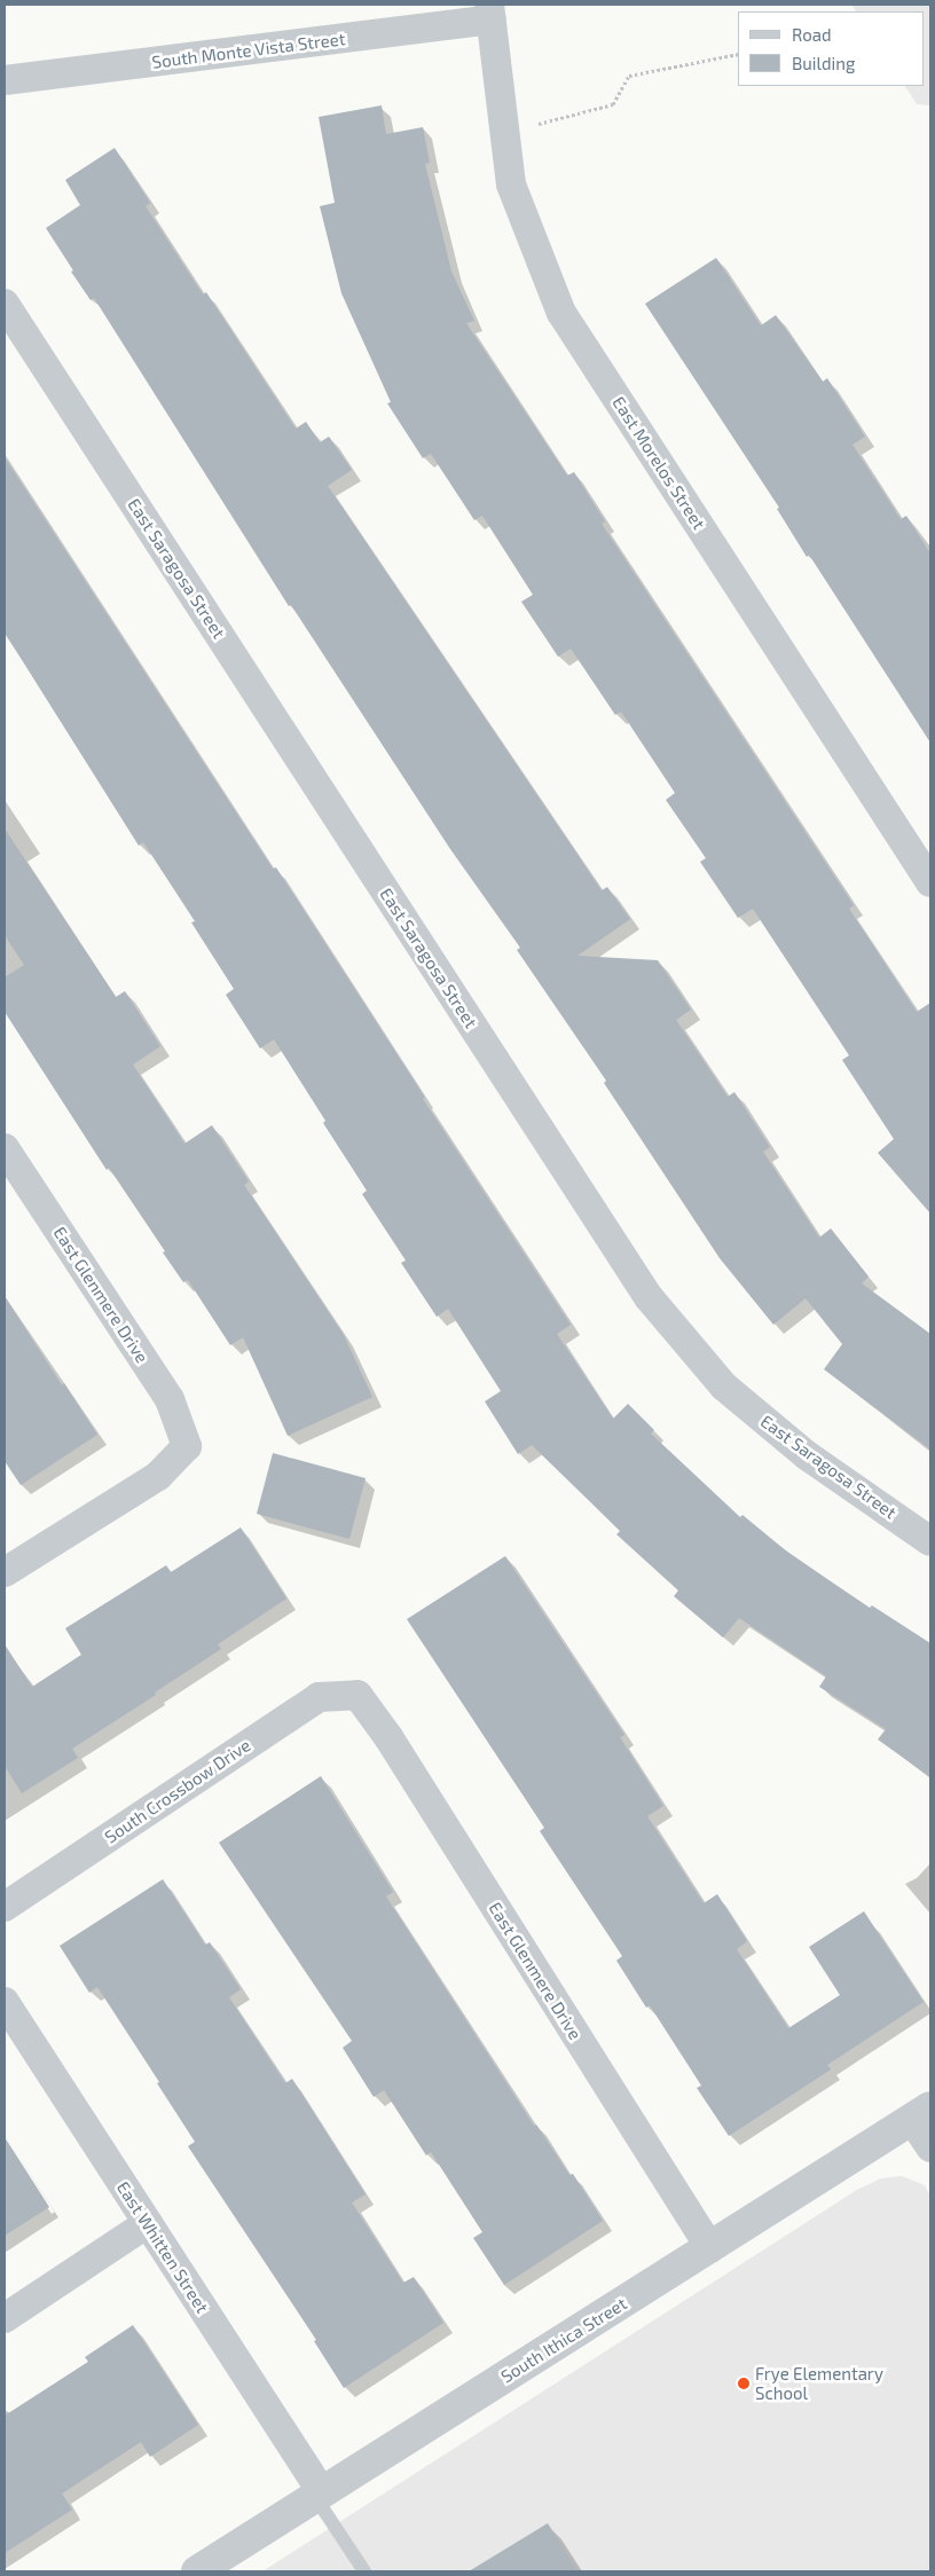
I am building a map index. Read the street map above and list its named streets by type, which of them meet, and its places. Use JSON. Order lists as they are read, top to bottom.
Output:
{
  "streets": {
    "street": [
      "South Monte Vista Street",
      "East Morelos Street",
      "East Saragosa Street",
      "East Glenmere Drive",
      "South Crossbow Drive",
      "East Whitten Street",
      "South Ithica Street"
    ]
  },
  "crossings": [
    ["South Monte Vista Street", "East Morelos Street"],
    ["East Glenmere Drive", "South Crossbow Drive"],
    ["East Glenmere Drive", "South Ithica Street"],
    ["East Whitten Street", "South Ithica Street"]
  ],
  "places": ["Frye Elementary School"],
  "legend": ["Road", "Building"]
}
